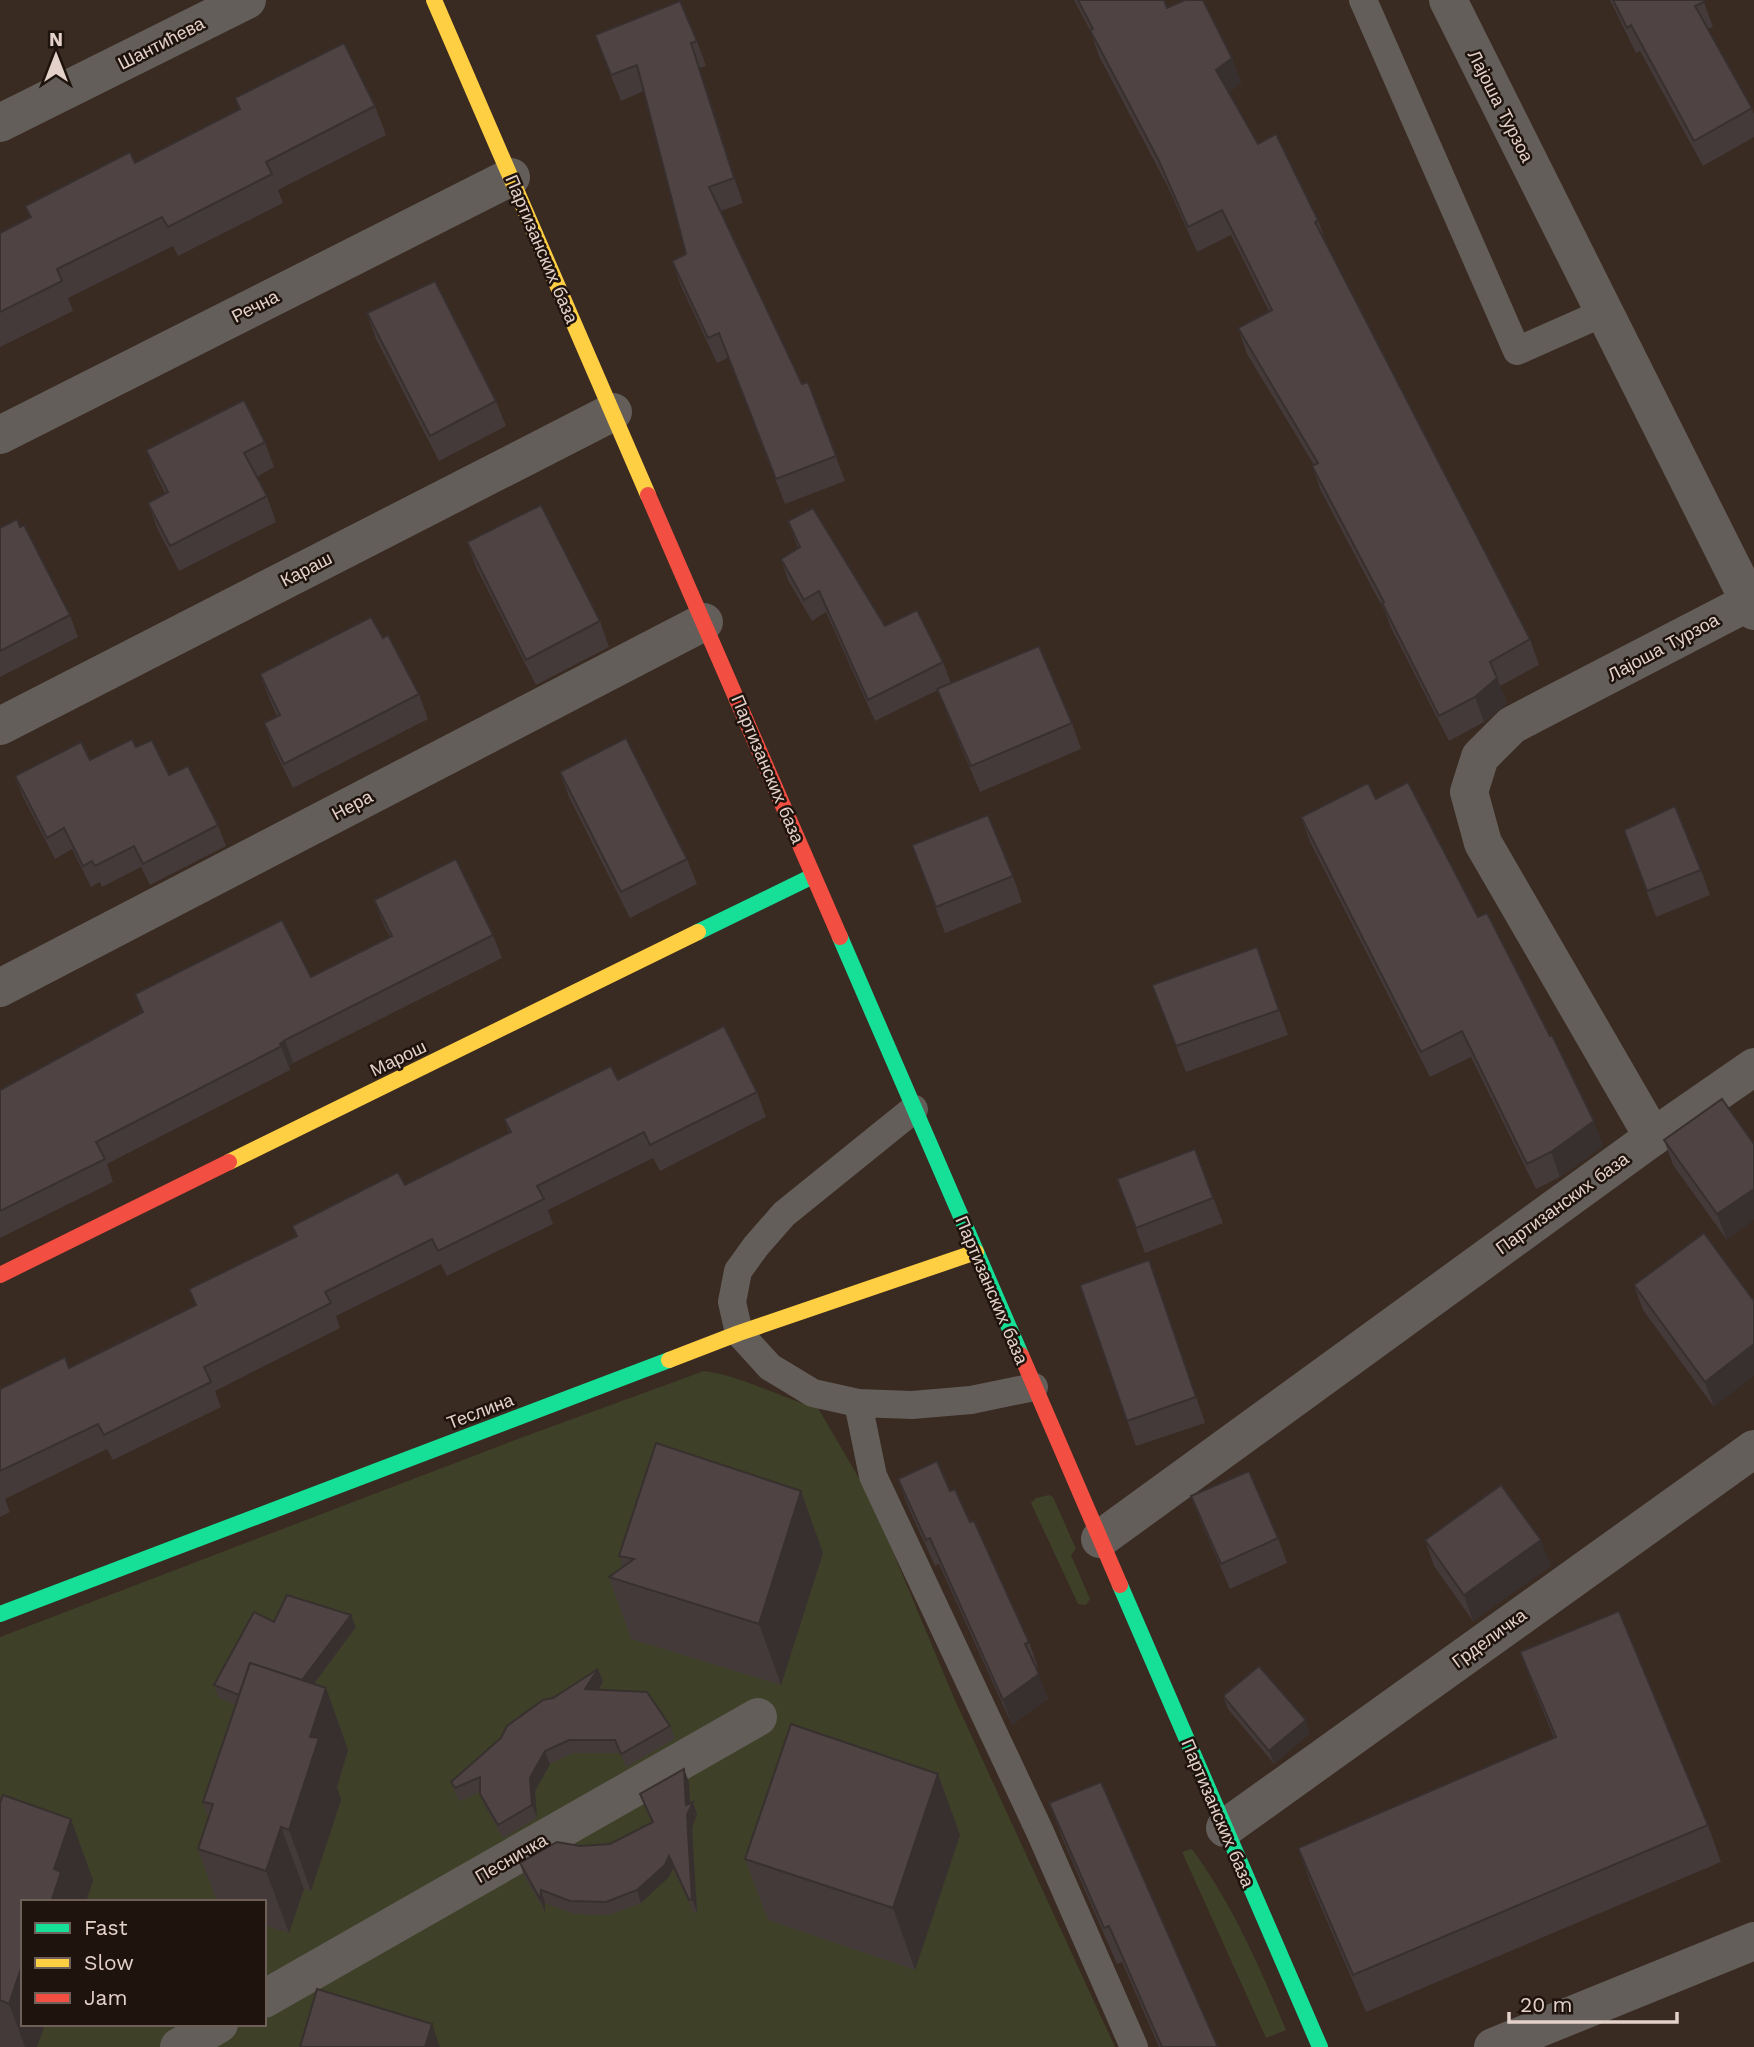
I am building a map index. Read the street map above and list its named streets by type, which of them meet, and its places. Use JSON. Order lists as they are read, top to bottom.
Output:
{
  "streets": {
    "street": [
      "Шантићева",
      "Лајоша Турзоа",
      "Партизанских база",
      "Речна",
      "Караш",
      "Нера",
      "Марош",
      "Теслина",
      "Грделичка",
      "Песничка"
    ]
  },
  "crossings": [
    ["Лајоша Турзоа", "Партизанских база"],
    ["Партизанских база", "Речна"],
    ["Партизанских база", "Караш"],
    ["Партизанских база", "Нера"],
    ["Партизанских база", "Марош"],
    ["Партизанских база", "Теслина"],
    ["Партизанских база", "Грделичка"]
  ],
  "legend": ["Fast", "Slow", "Jam"],
  "scale_bar": "20 m",
  "north": "top"
}
